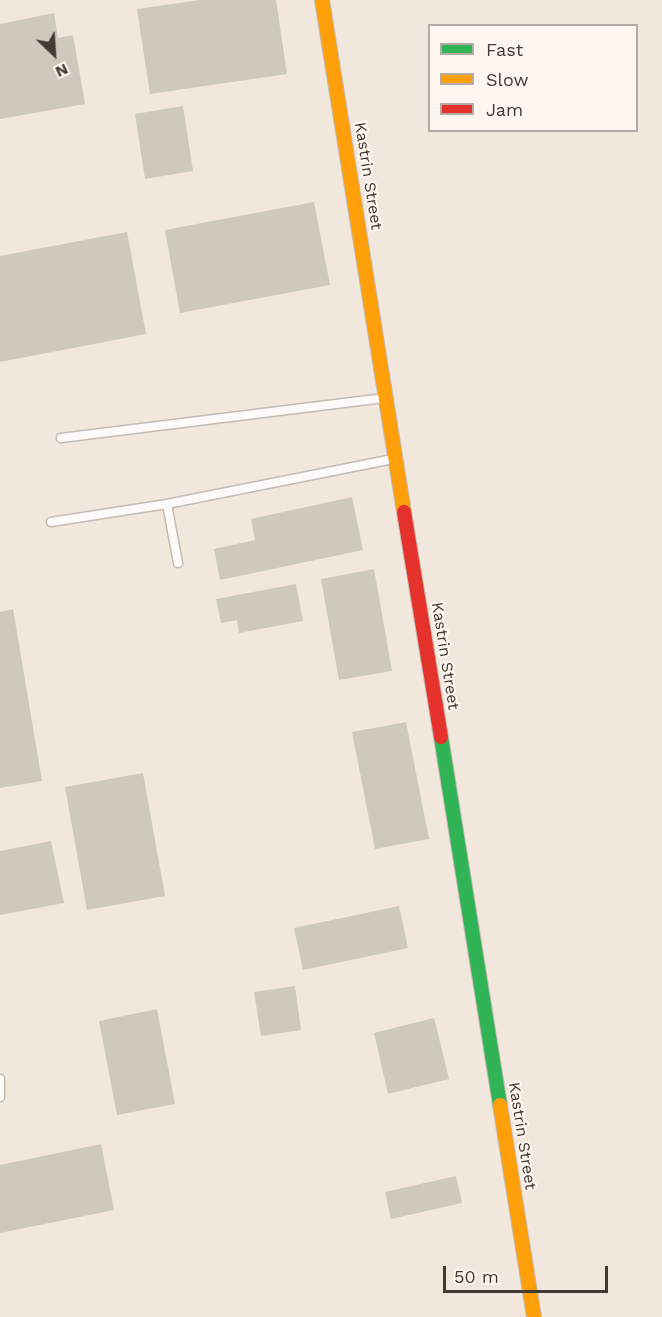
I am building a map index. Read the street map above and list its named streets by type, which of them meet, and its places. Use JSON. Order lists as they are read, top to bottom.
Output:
{
  "streets": {
    "street": ["Kastrin Street"]
  },
  "legend": ["Fast", "Slow", "Jam"],
  "scale_bar": "50 m",
  "north": "bottom right"
}
